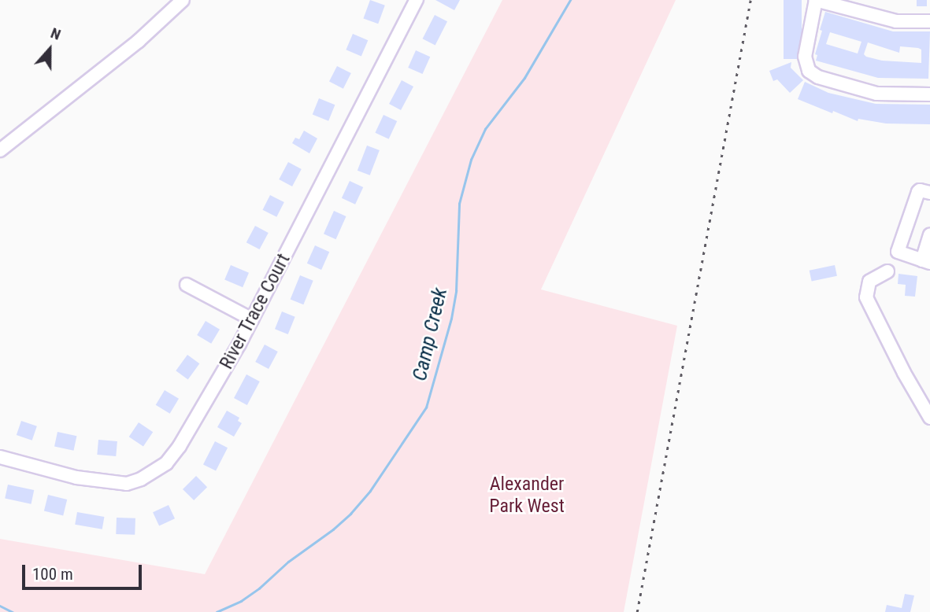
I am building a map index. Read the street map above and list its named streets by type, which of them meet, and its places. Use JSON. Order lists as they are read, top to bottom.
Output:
{
  "streets": {
    "street": ["River Trace Court"]
  },
  "water": ["Camp Creek"],
  "parks": ["Alexander Park West"],
  "scale_bar": "100 m",
  "north": "top"
}
